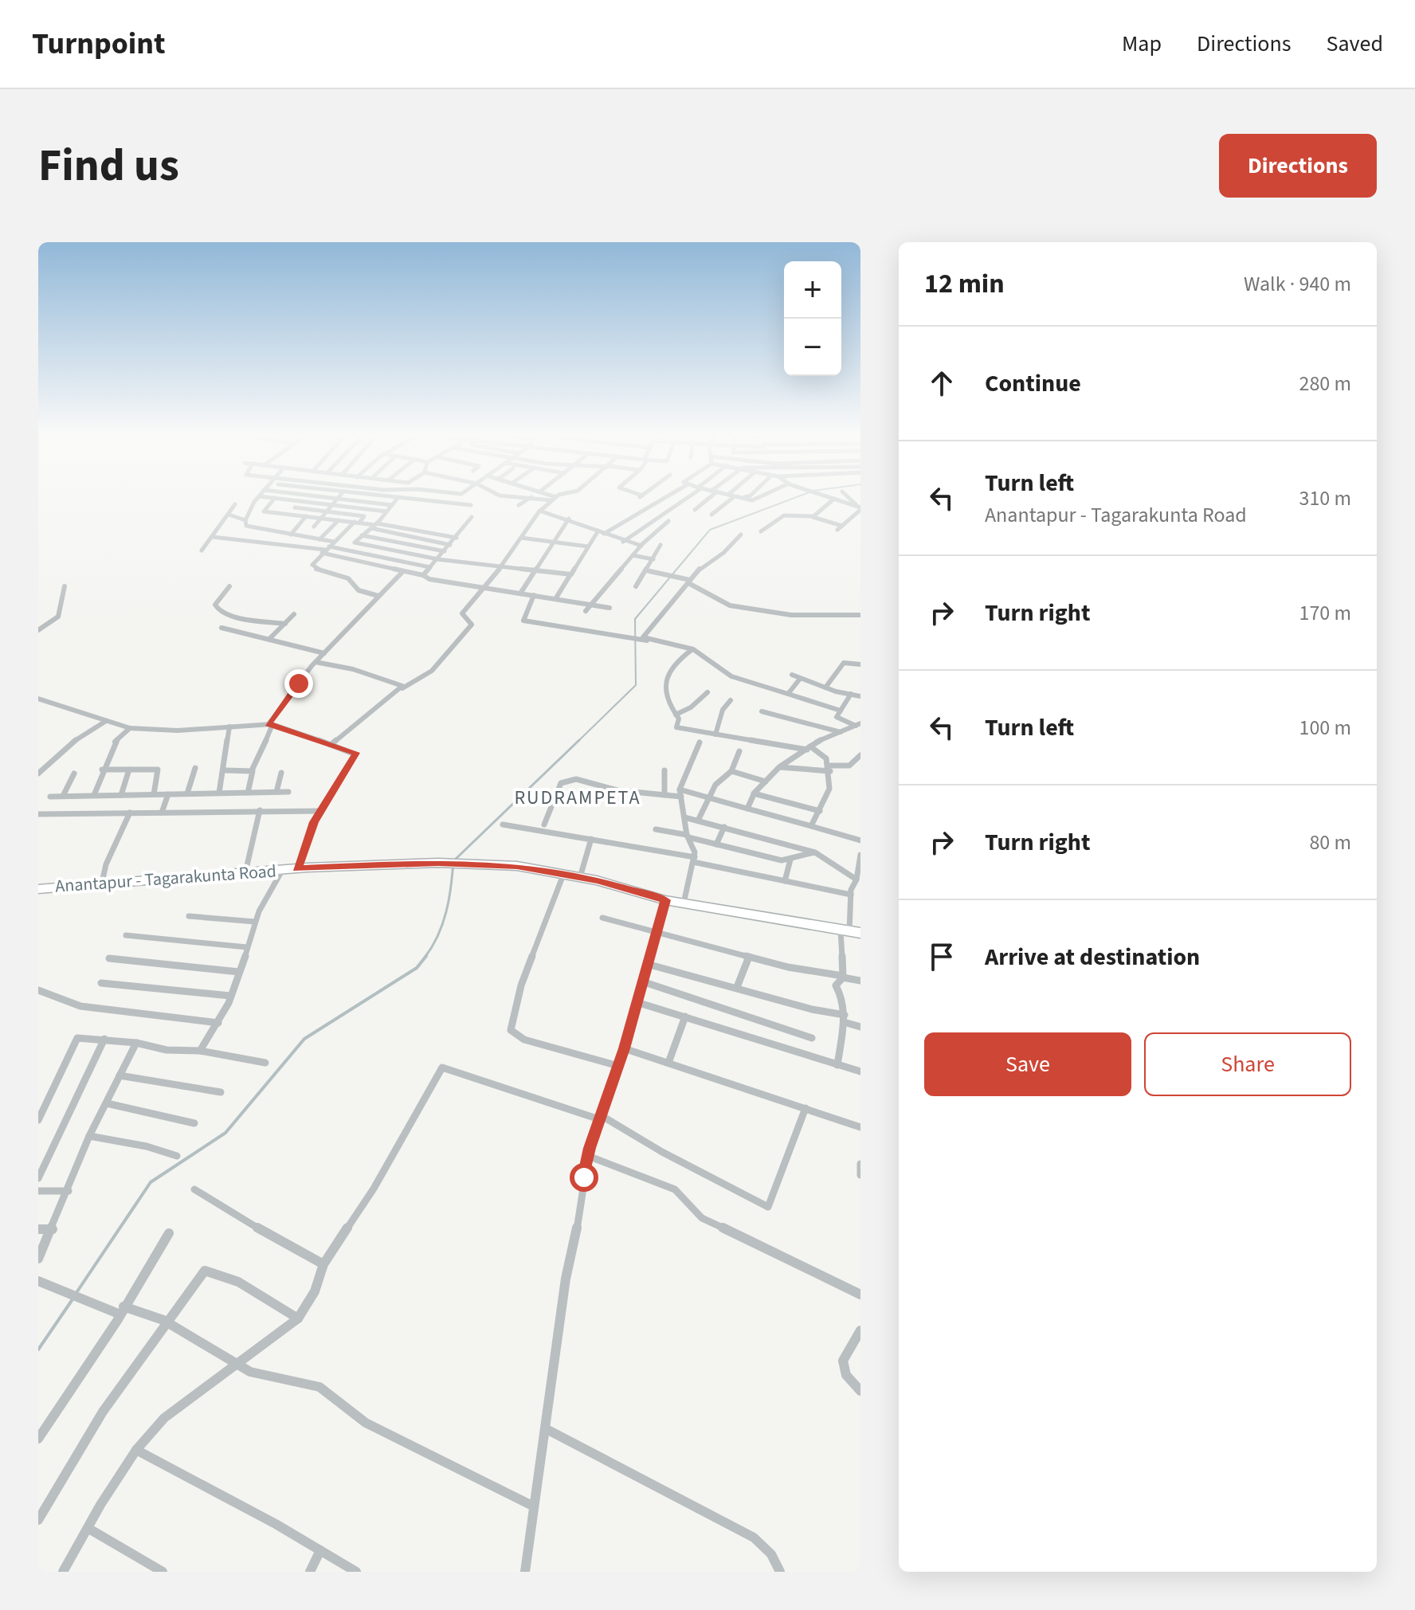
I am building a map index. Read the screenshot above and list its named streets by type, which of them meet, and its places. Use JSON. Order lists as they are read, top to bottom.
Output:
{
  "streets": {
    "main road": ["Anantapur - Tagarakunta Road"]
  },
  "districts": ["RUDRAMPETA"],
  "page": {
    "header": "Turnpoint",
    "nav": ["Map", "Directions", "Saved"],
    "buttons": [
      "Directions",
      ["Save", "Share"]
    ],
    "title": "Find us",
    "heading": ["12 min", "Walk · 940 m"],
    "map_buttons": ["+", "−"],
    "list": [
      ["Continue", "280 m"],
      ["Turn left", "Anantapur - Tagarakunta Road", "310 m"],
      ["Turn right", "170 m"],
      ["Turn left", "100 m"],
      ["Turn right", "80 m"],
      "Arrive at destination"
    ]
  }
}
